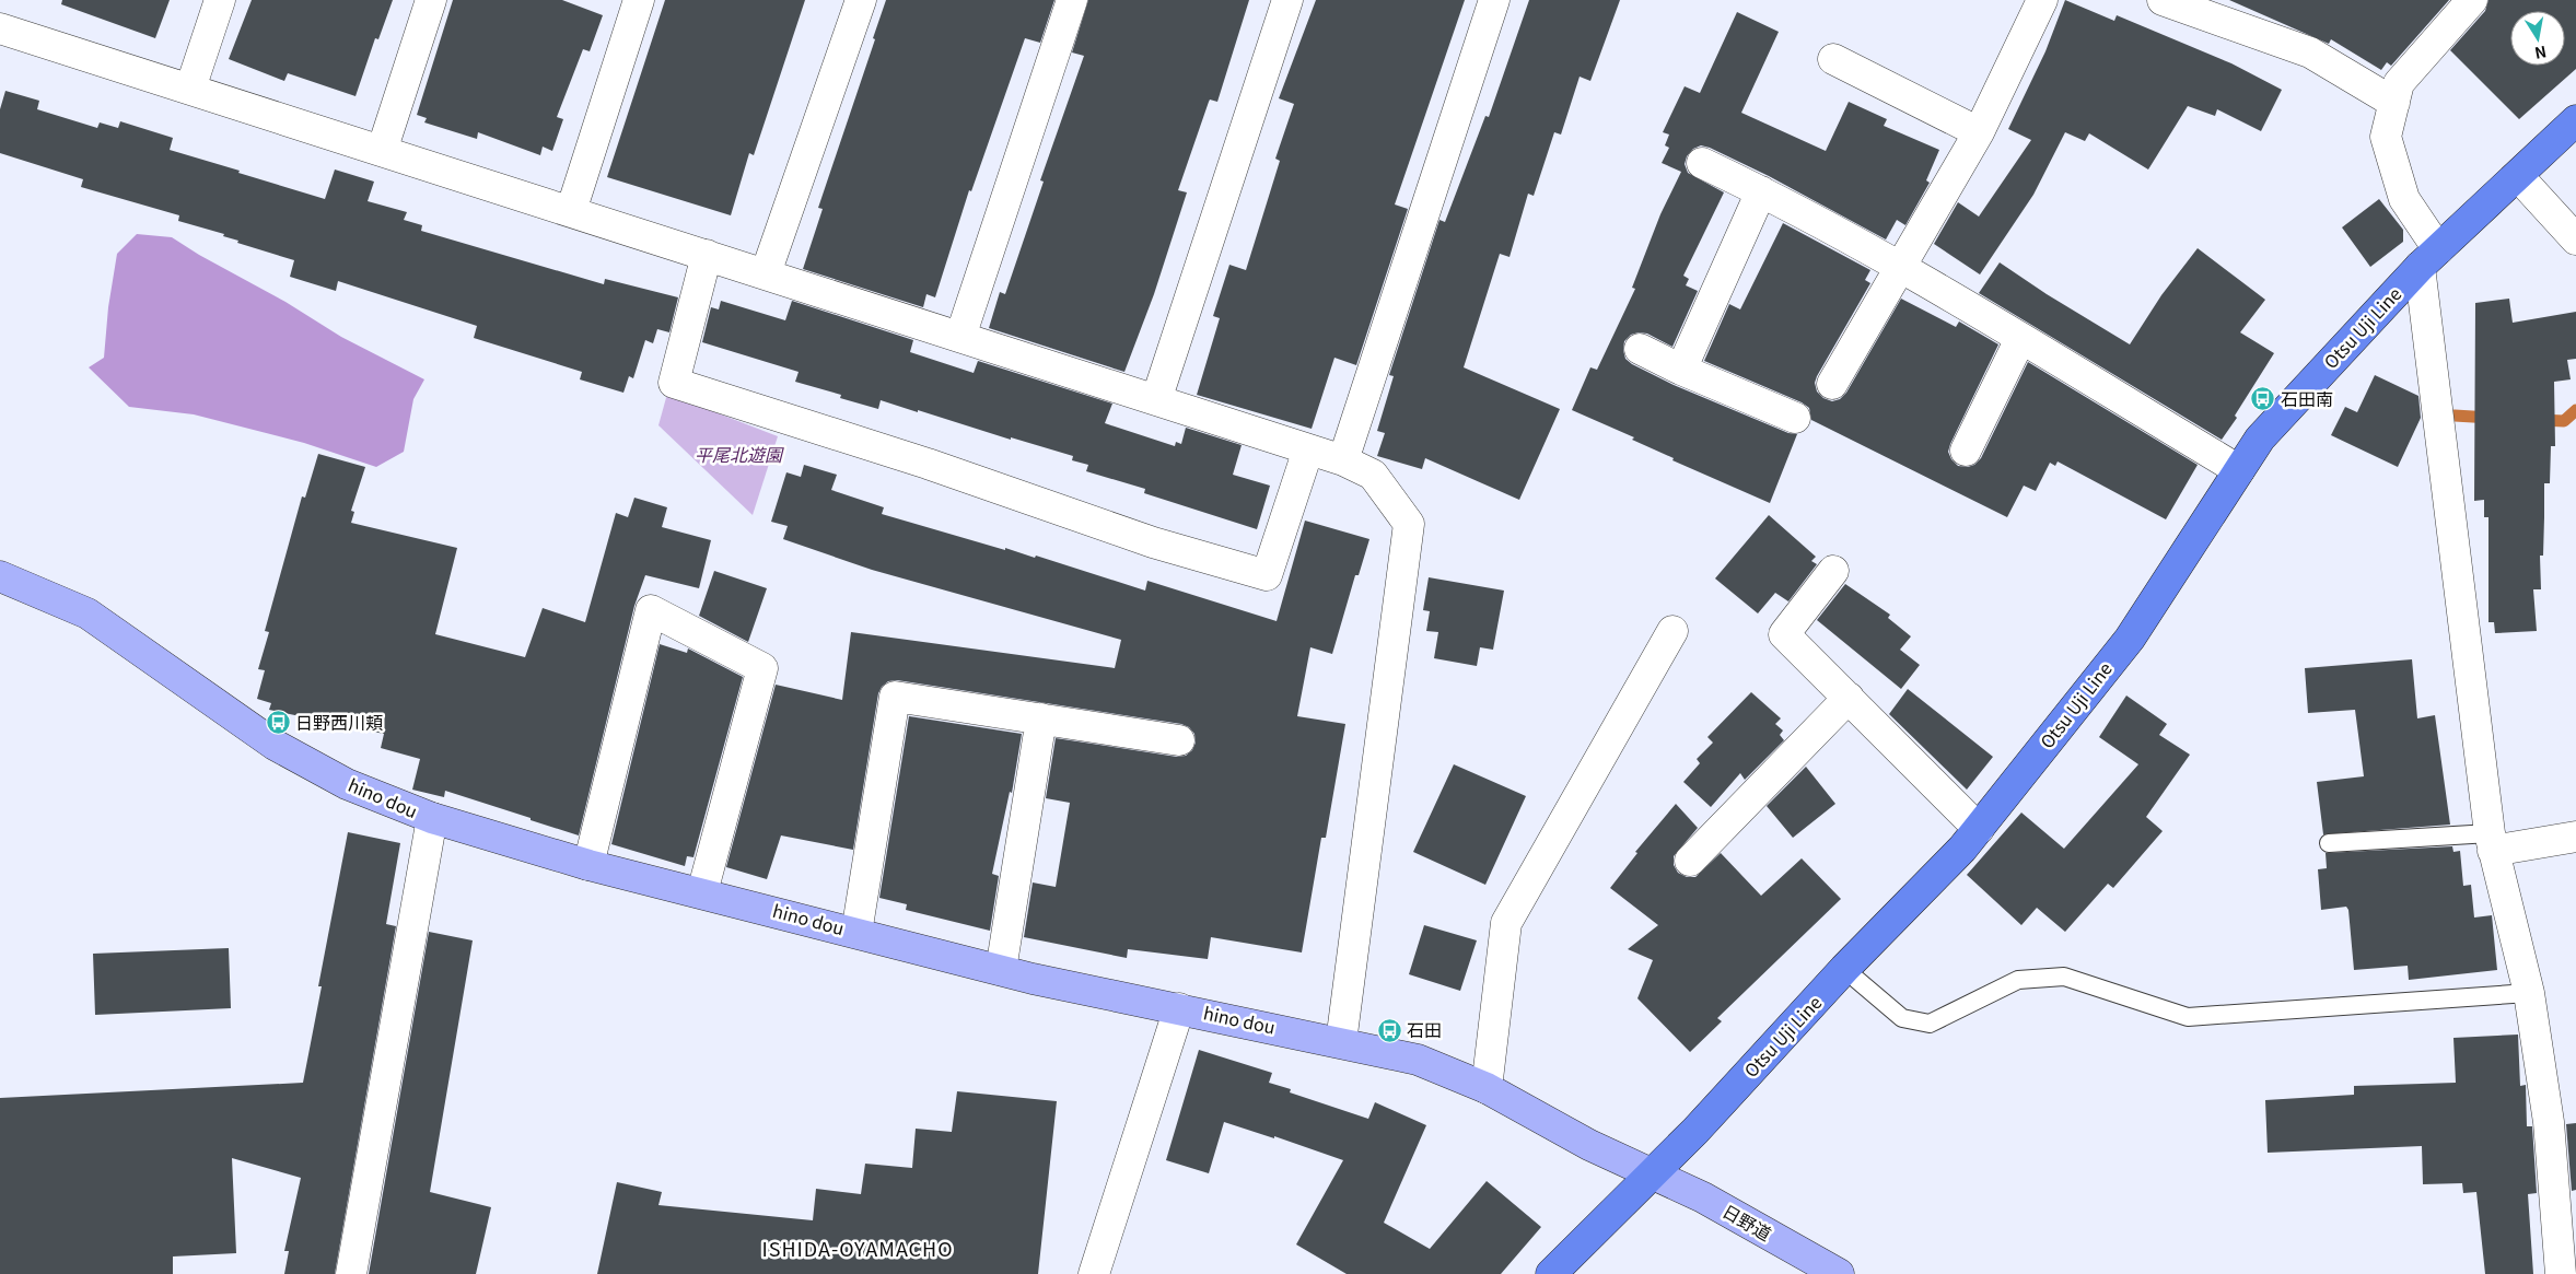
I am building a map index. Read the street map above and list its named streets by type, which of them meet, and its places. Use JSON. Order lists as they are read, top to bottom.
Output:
{
  "streets": {
    "main road": ["Otsu Uji Line", "hino dou", "日野道"]
  },
  "crossings": [
    ["Otsu Uji Line", "hino dou"],
    ["Otsu Uji Line", "日野道"],
    ["hino dou", "日野道"]
  ],
  "districts": ["ISHIDA-OYAMACHO"],
  "parks": ["平尾北遊園"],
  "places": {
    "bus stop": ["石田南", "日野西川頬", "石田"]
  },
  "north": "bottom"
}
